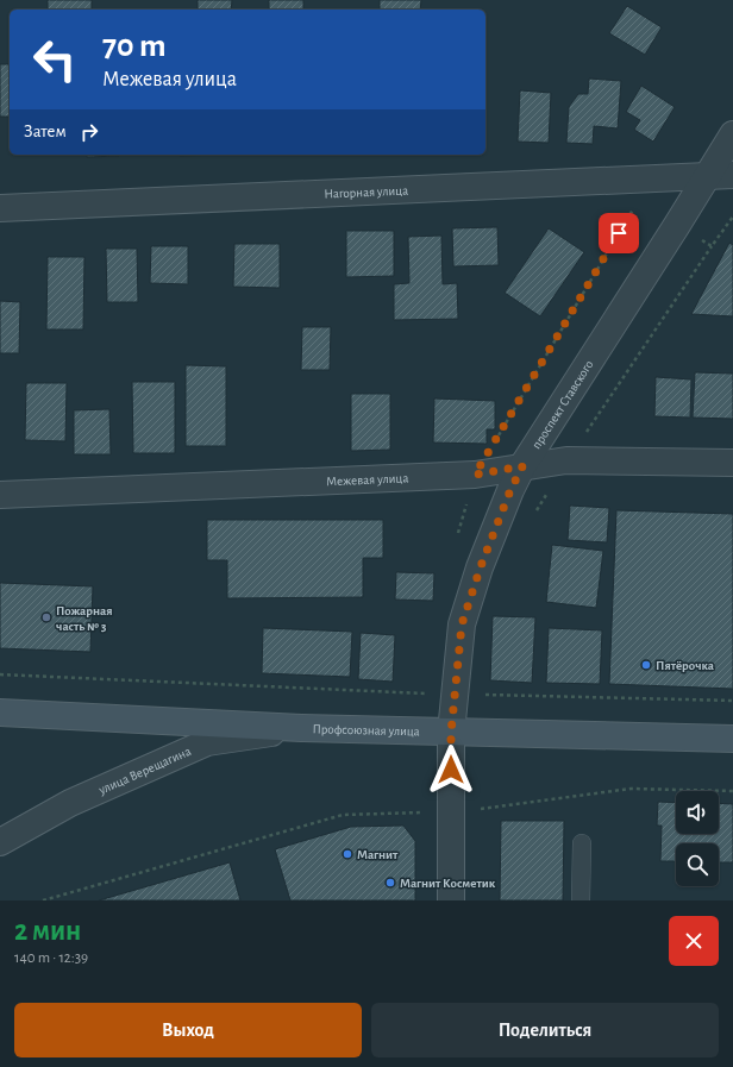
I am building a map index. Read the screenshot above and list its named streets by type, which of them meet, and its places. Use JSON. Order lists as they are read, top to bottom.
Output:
{
  "streets": {
    "main road": ["Профсоюзная улица"],
    "street": [
      "Нагорная улица",
      "проспект Ставского",
      "Межевая улица",
      "улица Верещагина"
    ]
  },
  "crossings": [
    ["Нагорная улица", "проспект Ставского"],
    ["проспект Ставского", "Межевая улица"],
    ["проспект Ставского", "Профсоюзная улица"],
    ["Профсоюзная улица", "улица Верещагина"]
  ],
  "places": [
    "Пожарная часть № 3",
    "Пятёрочка",
    "Магнит",
    "Магнит Косметик"
  ],
  "page": {
    "turn": ["70 m", "Межевая улица"],
    "then": "Затем",
    "heading": ["2 мин", "140 m · 12:39"],
    "buttons": ["Выход", "Поделиться"]
  }
}
